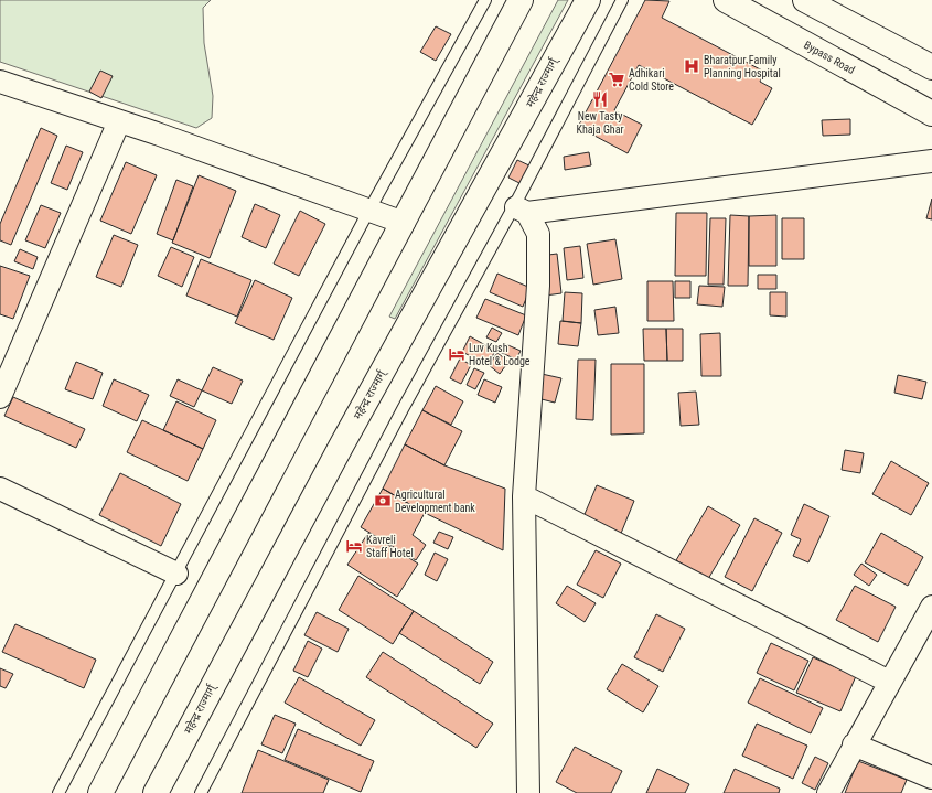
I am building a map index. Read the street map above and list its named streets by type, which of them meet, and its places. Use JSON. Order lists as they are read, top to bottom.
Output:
{
  "streets": {
    "highway": ["Bypass Road", "महेन्द्र राज्मार्ग्"]
  },
  "places": {
    "hospital": ["Bharatpur Family Planning Hospital"],
    "supermarket": ["Adhikari Cold Store"],
    "restaurant": ["New Tasty Khaja Ghar"],
    "hotel": ["Luv Kush Hotel & Lodge", "Kavreli Staff Hotel"],
    "bank": ["Agricultural Development bank"]
  }
}
